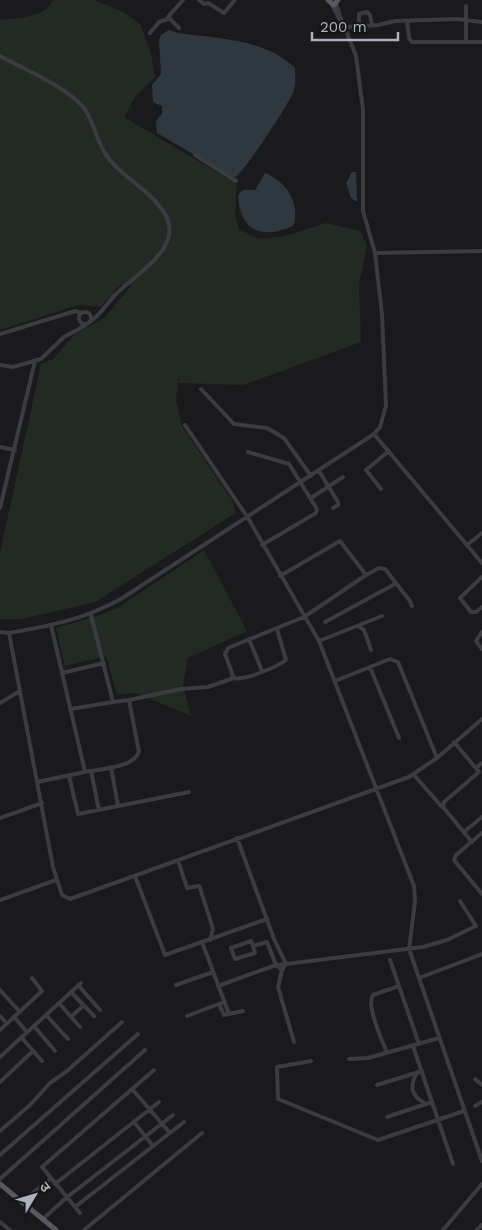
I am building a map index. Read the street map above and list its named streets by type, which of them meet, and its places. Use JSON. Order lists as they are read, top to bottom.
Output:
{
  "scale_bar": "200 m",
  "north": "top right"
}
